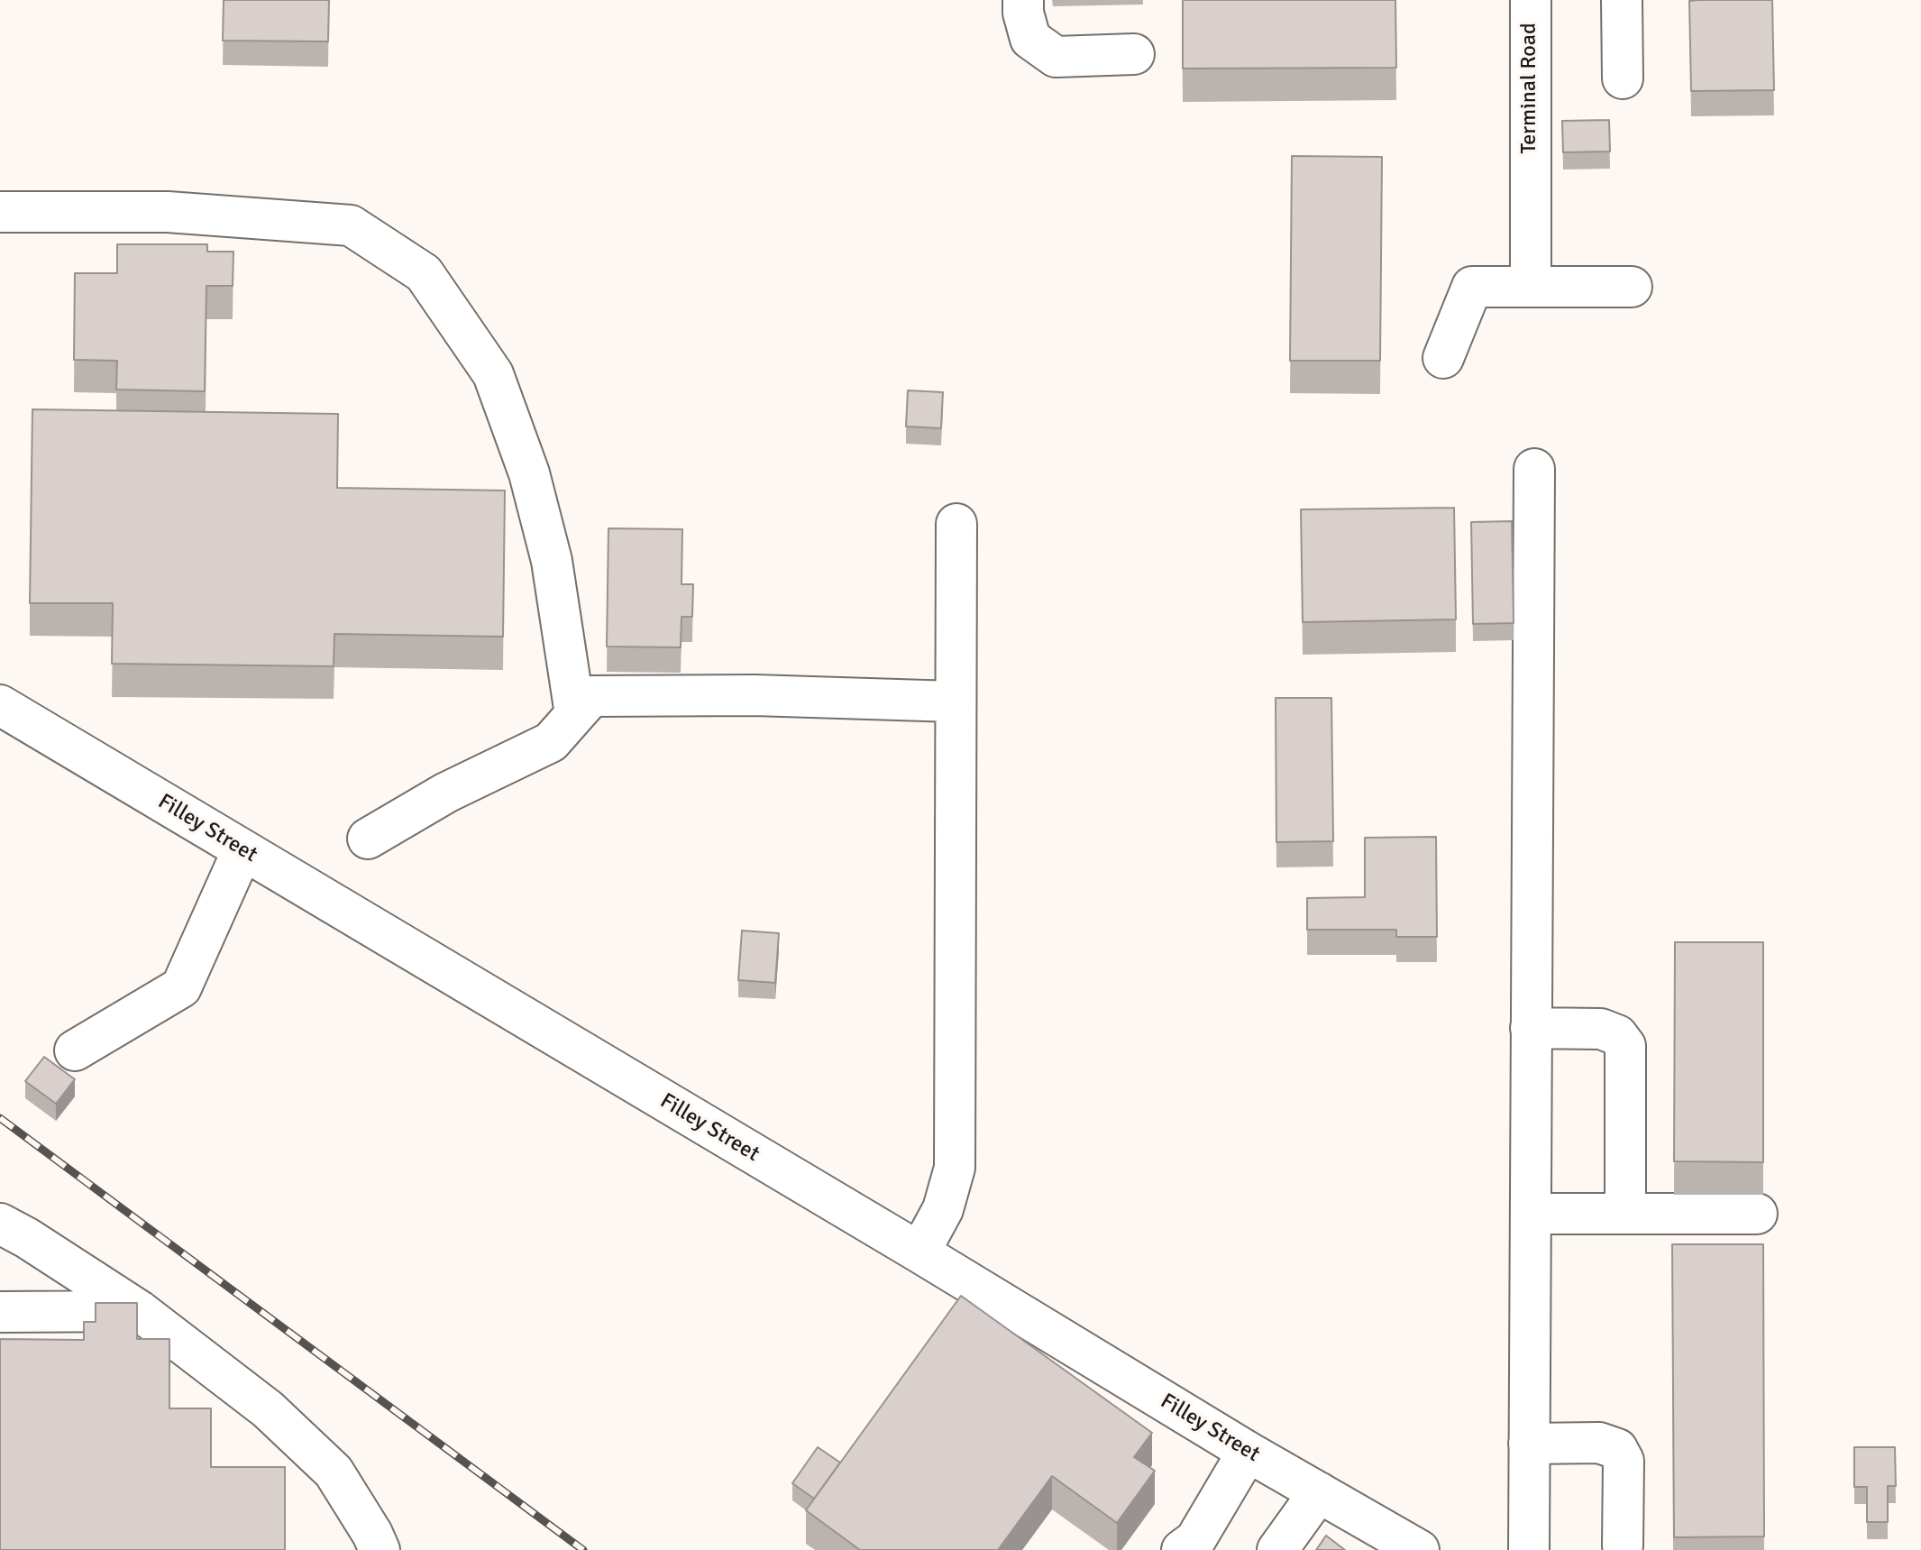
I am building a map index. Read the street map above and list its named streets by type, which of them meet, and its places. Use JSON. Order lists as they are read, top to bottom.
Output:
{
  "streets": {
    "street": ["Terminal Road", "Filley Street"]
  }
}
